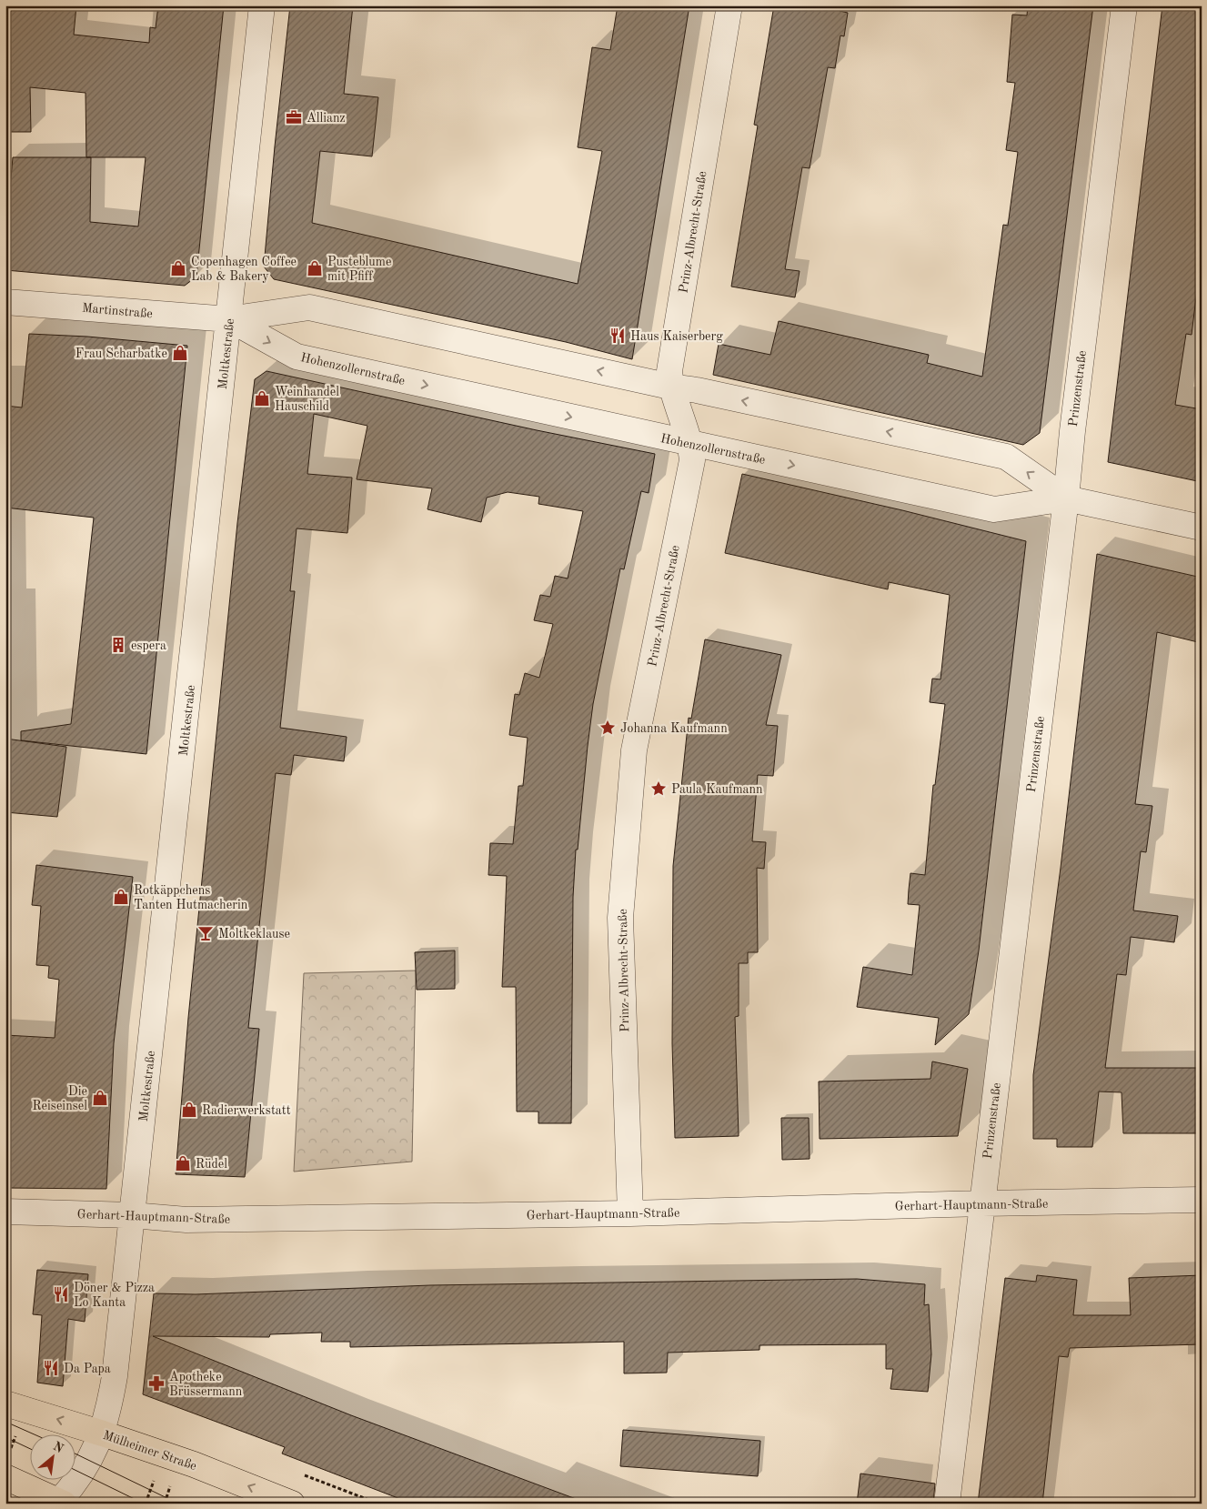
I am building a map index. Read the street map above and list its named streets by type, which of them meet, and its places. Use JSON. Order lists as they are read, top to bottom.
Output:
{
  "streets": {
    "main road": ["Mülheimer Straße"],
    "street": [
      "Prinz-Albrecht-Straße",
      "Martinstraße",
      "Moltkestraße",
      "Hohenzollernstraße",
      "Prinzenstraße",
      "Gerhart-Hauptmann-Straße"
    ]
  },
  "crossings": [
    ["Prinz-Albrecht-Straße", "Hohenzollernstraße"],
    ["Prinz-Albrecht-Straße", "Gerhart-Hauptmann-Straße"],
    ["Martinstraße", "Moltkestraße"],
    ["Martinstraße", "Hohenzollernstraße"],
    ["Moltkestraße", "Hohenzollernstraße"],
    ["Moltkestraße", "Gerhart-Hauptmann-Straße"],
    ["Moltkestraße", "Mülheimer Straße"],
    ["Hohenzollernstraße", "Prinzenstraße"],
    ["Prinzenstraße", "Gerhart-Hauptmann-Straße"]
  ],
  "one_way": ["Mülheimer Straße"],
  "places": {
    "office": ["Allianz"],
    "shop": [
      "Copenhagen Coffee Lab & Bakery",
      "Pusteblume mit Pfiff",
      "Frau Scharbatke",
      "Weinhandel Hauschild",
      "Rotkäppchens Tanten Hutmacherin",
      "Die Reiseinsel",
      "Radierwerkstatt",
      "Rüdel"
    ],
    "restaurant": ["Haus Kaiserberg", "Döner & Pizza Lo Kanta", "Da Papa"],
    "building": ["espera"],
    "place": ["Johanna Kaufmann", "Paula Kaufmann"],
    "bar": ["Moltkeklause"],
    "pharmacy": ["Apotheke Brüssermann"]
  },
  "north": "top right"
}
